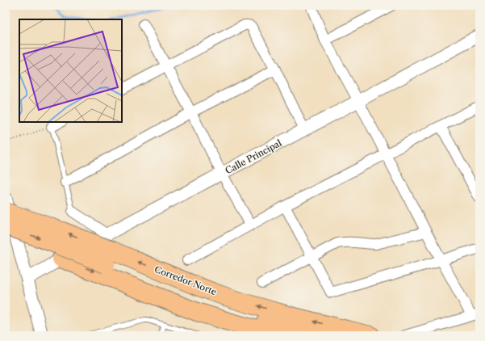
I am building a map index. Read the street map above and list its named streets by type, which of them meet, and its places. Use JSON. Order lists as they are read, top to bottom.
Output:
{
  "streets": {
    "highway": ["Corredor Norte"],
    "street": ["Calle Principal"]
  }
}
